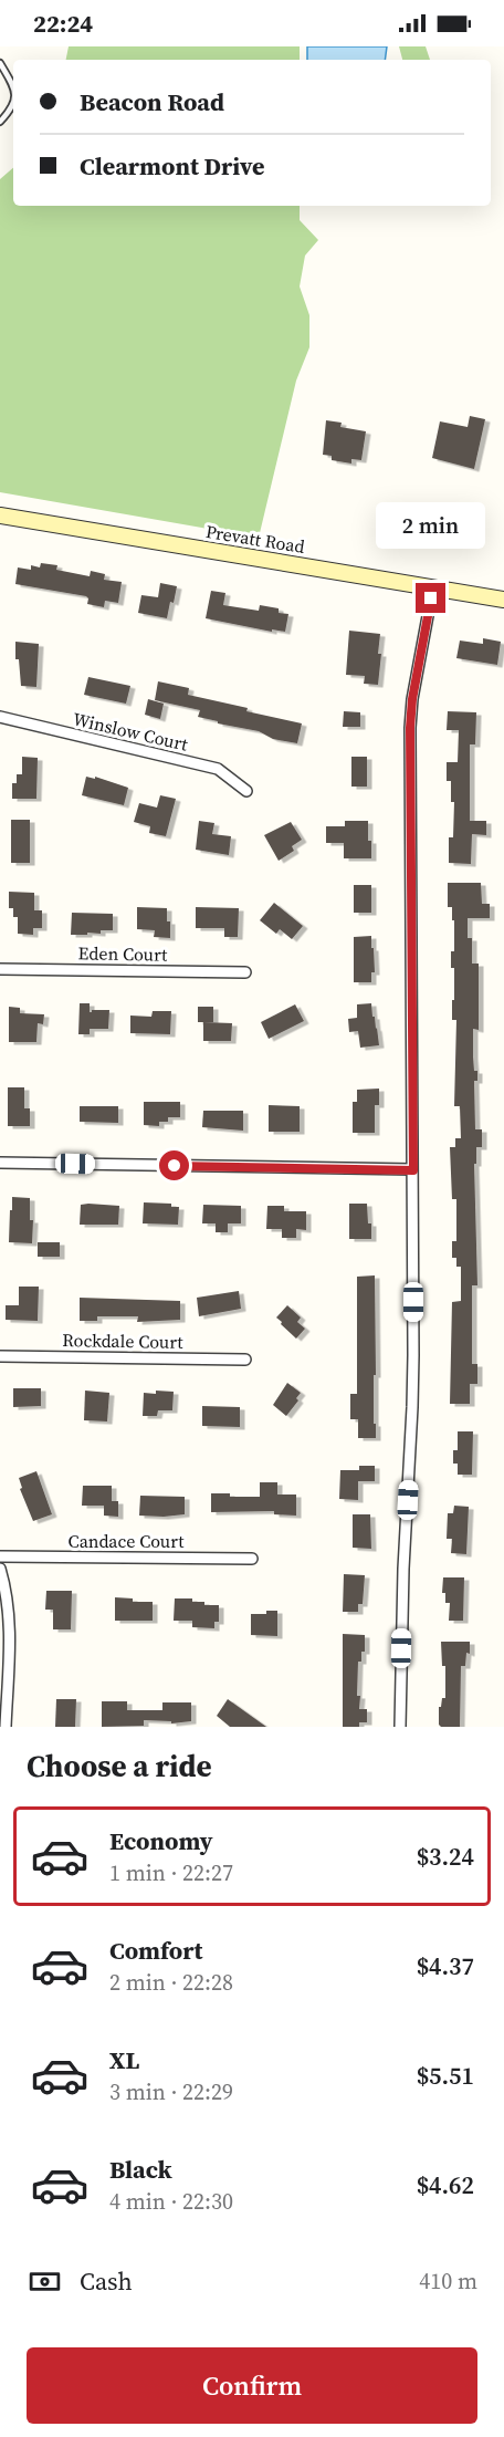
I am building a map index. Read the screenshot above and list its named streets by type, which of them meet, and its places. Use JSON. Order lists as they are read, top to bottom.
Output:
{
  "streets": {
    "street": [
      "Prevatt Road",
      "Winslow Court",
      "Eden Court",
      "Rockdale Court",
      "Candace Court"
    ]
  },
  "page": {
    "status": "22:24",
    "banner": ["Beacon Road", "Clearmont Drive"],
    "bubble": "2 min",
    "heading": "Choose a ride",
    "list": [
      {
        "name": "Economy",
        "note": "1 min · 22:27",
        "value": "$3.24"
      },
      {
        "name": "Comfort",
        "note": "2 min · 22:28",
        "value": "$4.37"
      },
      {
        "name": "XL",
        "note": "3 min · 22:29",
        "value": "$5.51"
      },
      {
        "name": "Black",
        "note": "4 min · 22:30",
        "value": "$4.62"
      }
    ],
    "pay": ["Cash", "410 m"],
    "buttons": "Confirm"
  }
}
